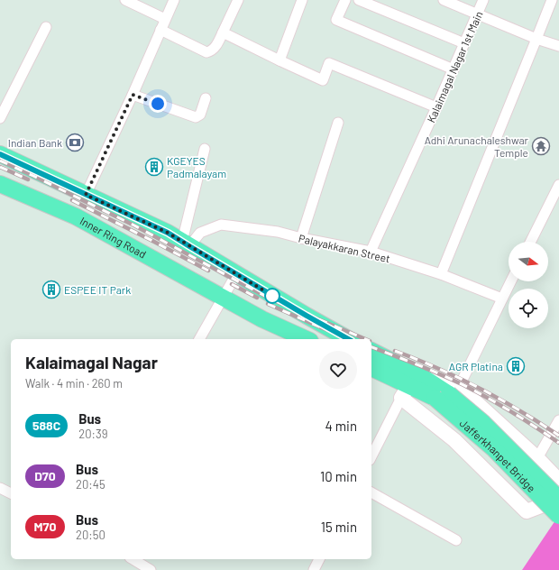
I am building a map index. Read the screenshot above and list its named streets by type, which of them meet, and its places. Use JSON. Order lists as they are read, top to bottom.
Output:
{
  "streets": {
    "main road": ["Inner Ring Road", "Jafferkhanpet Bridge"],
    "street": ["Kalaimagal Nagar 1st Main", "Palayakkaran Street"]
  },
  "crossings": [
    ["Kalaimagal Nagar 1st Main", "Palayakkaran Street"]
  ],
  "places": {
    "bank": ["Indian Bank"],
    "temple": ["Adhi Arunachaleshwar Temple"],
    "building": ["KGEYES Padmalayam", "ESPEE IT Park", "AGR Platina"]
  },
  "lines": ["bus line 588C"],
  "north": "right",
  "page": {
    "heading": ["Kalaimagal Nagar", "Walk · 4 min · 260 m"],
    "list": [
      {
        "mark": "588C",
        "name": "Bus",
        "note": "20:39",
        "value": "4 min"
      },
      {
        "mark": "D70",
        "name": "Bus",
        "note": "20:45",
        "value": "10 min"
      },
      {
        "mark": "M70",
        "name": "Bus",
        "note": "20:50",
        "value": "15 min"
      }
    ]
  }
}
